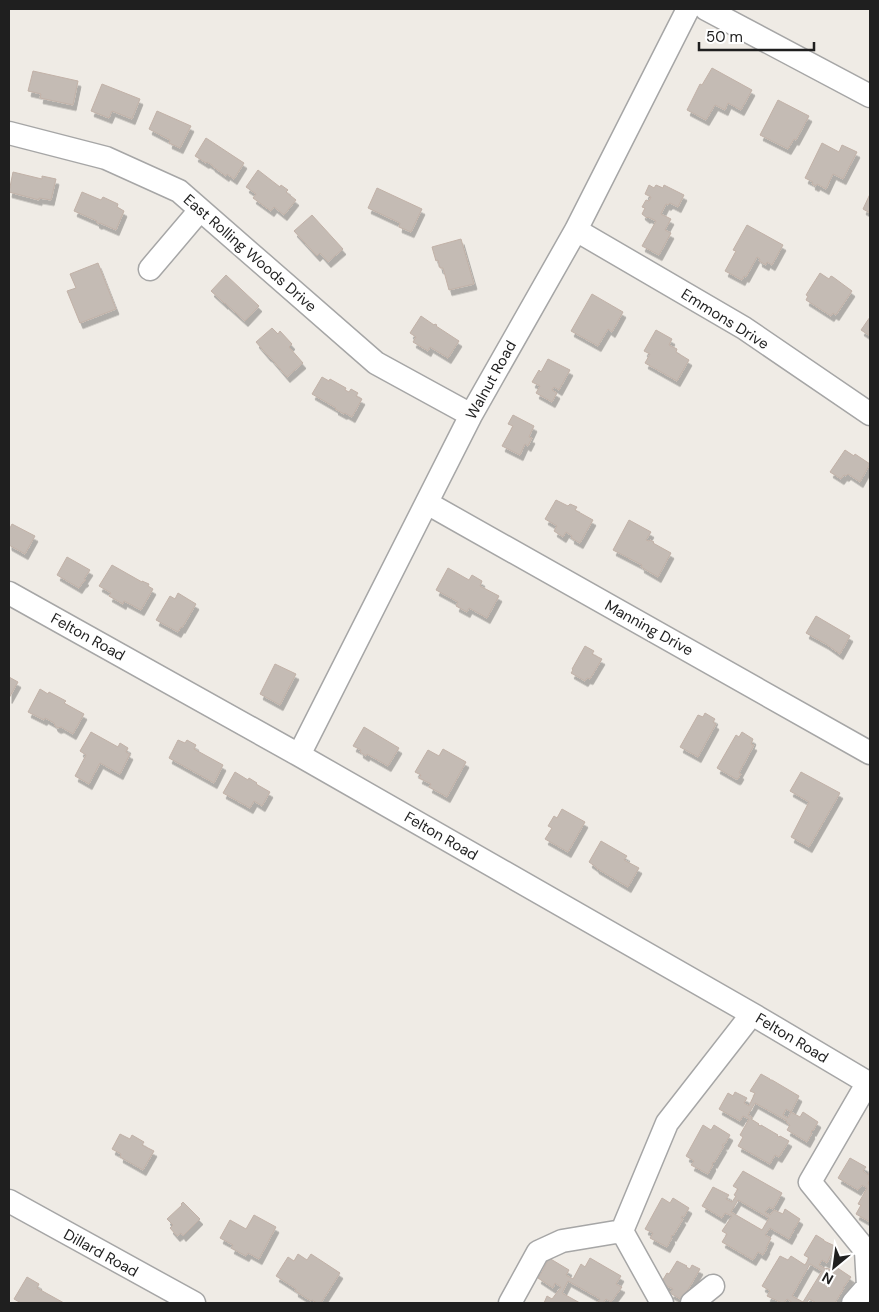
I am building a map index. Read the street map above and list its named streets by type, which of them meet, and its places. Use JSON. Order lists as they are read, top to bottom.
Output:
{
  "streets": {
    "street": [
      "East Rolling Woods Drive",
      "Emmons Drive",
      "Walnut Road",
      "Manning Drive",
      "Felton Road",
      "Dillard Road"
    ]
  },
  "crossings": [
    ["East Rolling Woods Drive", "Walnut Road"],
    ["Emmons Drive", "Walnut Road"],
    ["Walnut Road", "Manning Drive"],
    ["Walnut Road", "Felton Road"]
  ],
  "scale_bar": "50 m",
  "north": "bottom left"
}
